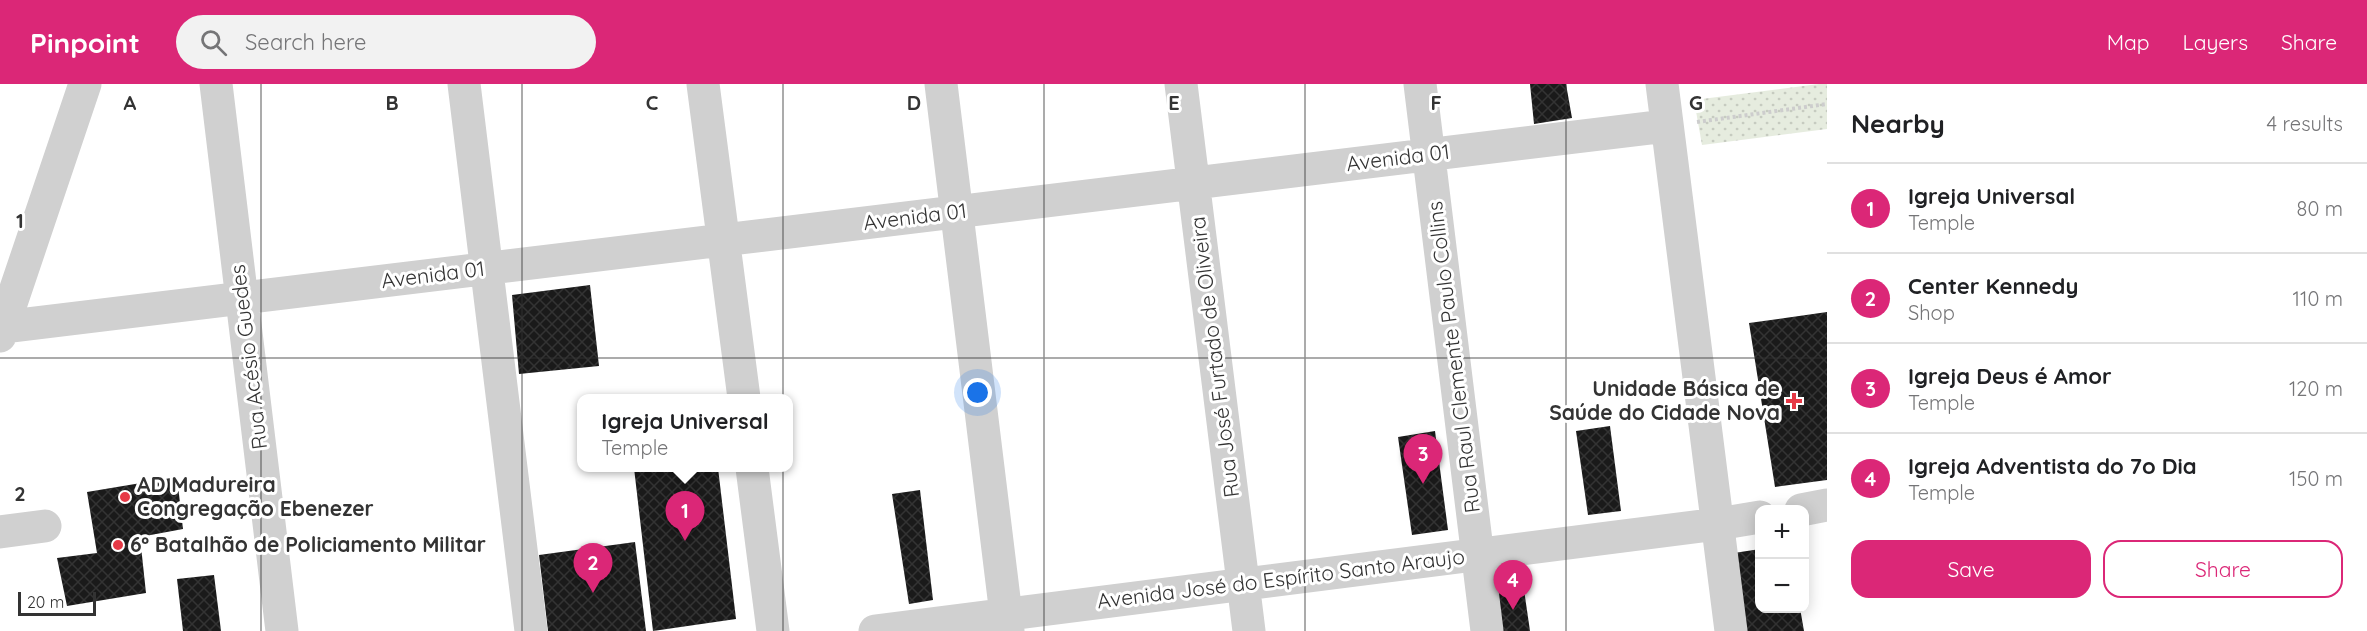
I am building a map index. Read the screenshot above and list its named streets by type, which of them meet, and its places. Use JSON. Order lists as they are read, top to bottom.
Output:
{
  "streets": {
    "street": [
      "Avenida 01",
      "Rua Acésio Guedes",
      "Rua José Furtado de Oliveira",
      "Rua Raul Clemente Paulo Collins",
      "Avenida José do Espírito Santo Araujo"
    ]
  },
  "crossings": [
    ["Avenida 01", "Rua Acésio Guedes"],
    ["Avenida 01", "Rua José Furtado de Oliveira"],
    ["Avenida 01", "Rua Raul Clemente Paulo Collins"],
    ["Rua José Furtado de Oliveira", "Avenida José do Espírito Santo Araujo"],
    ["Rua Raul Clemente Paulo Collins", "Avenida José do Espírito Santo Araujo"]
  ],
  "places": {
    "health": ["Unidade Básica de Saúde do Cidade Nova"],
    "other": ["AD Madureira Congregação Ebenezer", "6º Batalhão de Policiamento Militar"]
  },
  "scale_bar": "20 m",
  "page": {
    "header": "Pinpoint",
    "search": "Search here",
    "nav": ["Map", "Layers", "Share"],
    "heading": ["Nearby", "4 results"],
    "list": [
      {
        "mark": "1",
        "name": "Igreja Universal",
        "note": "Temple",
        "value": "80 m"
      },
      {
        "mark": "2",
        "name": "Center Kennedy",
        "note": "Shop",
        "value": "110 m"
      },
      {
        "mark": "3",
        "name": "Igreja Deus é Amor",
        "note": "Temple",
        "value": "120 m"
      },
      {
        "mark": "4",
        "name": "Igreja Adventista do 7o Dia",
        "note": "Temple",
        "value": "150 m"
      }
    ],
    "popup": ["Igreja Universal", "Temple"],
    "pins": [
      "3",
      "1",
      "2",
      "4"
    ],
    "map_buttons": ["+", "−"],
    "buttons": ["Save", "Share"],
    "scale": "20 m"
  },
  "grid": {
    "columns": [
      "A",
      "B",
      "C",
      "D",
      "E",
      "F",
      "G"
    ],
    "rows": ["1", "2"]
  }
}
